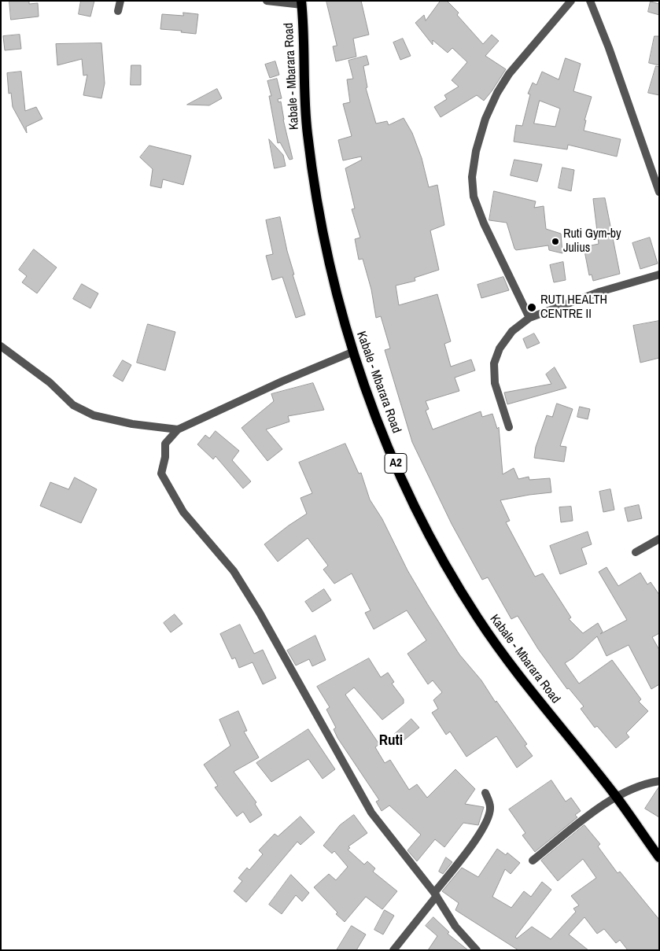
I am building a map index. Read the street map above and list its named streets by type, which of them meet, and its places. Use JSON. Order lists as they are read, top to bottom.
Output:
{
  "streets": {
    "main road": ["Kabale - Mbarara Road", "A2"]
  },
  "districts": ["Ruti"],
  "places": ["Ruti Gym-by Julius", "RUTI HEALTH CENTRE II"]
}
